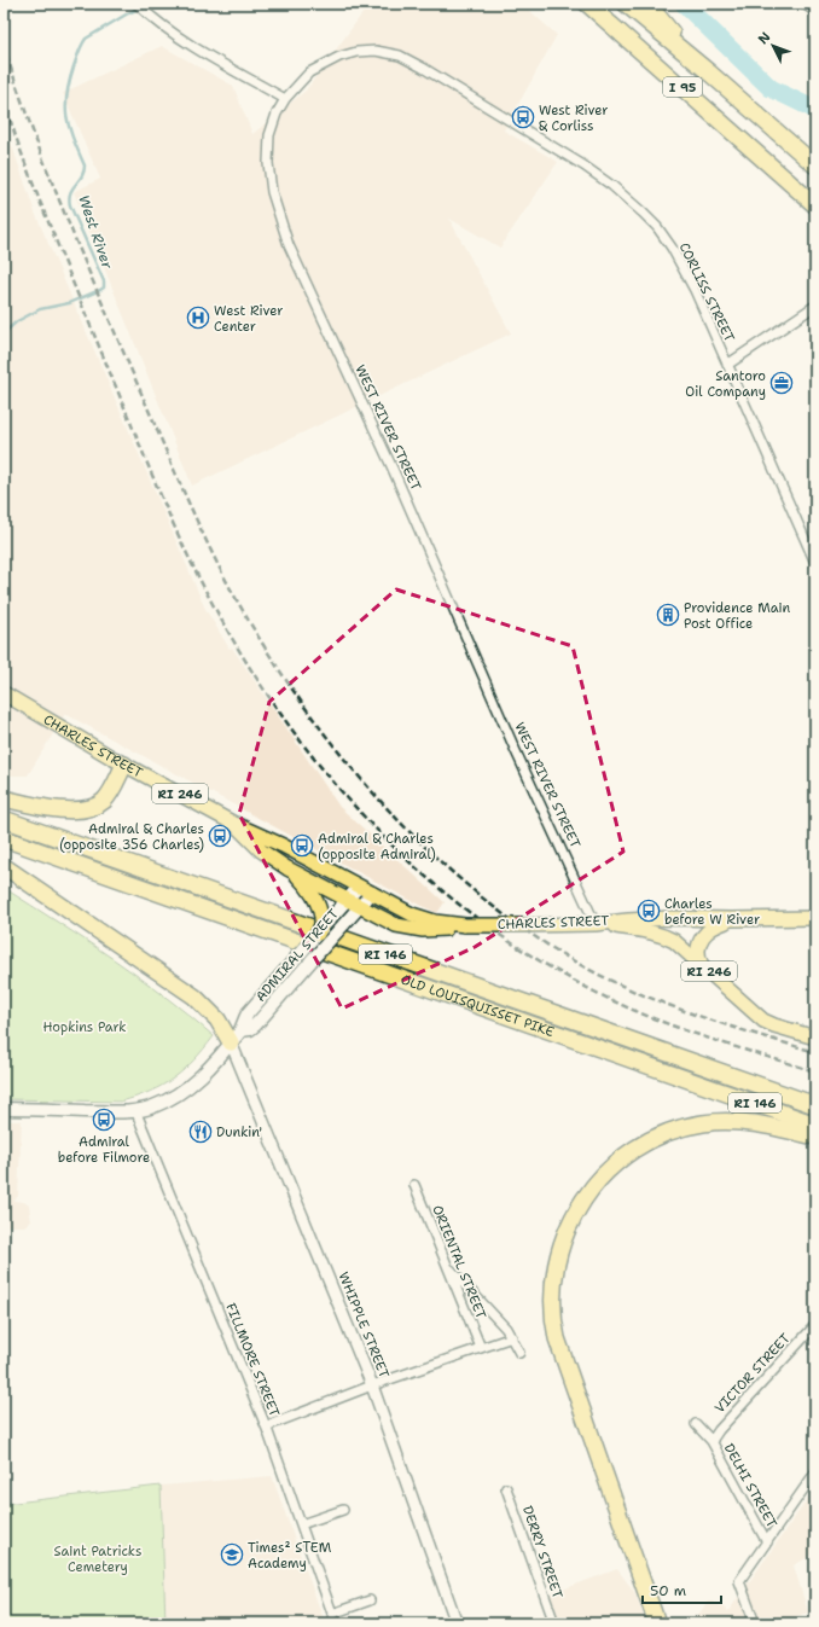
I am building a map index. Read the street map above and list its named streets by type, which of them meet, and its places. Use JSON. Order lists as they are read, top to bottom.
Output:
{
  "streets": {
    "highway": ["I 95", "RI 146", "OLD LOUISQUISSET PIKE"],
    "main road": ["CHARLES STREET", "RI 246", "ADMIRAL STREET"],
    "street": [
      "CORLISS STREET",
      "WEST RIVER STREET",
      "ORIENTAL STREET",
      "WHIPPLE STREET",
      "FILLMORE STREET",
      "VICTOR STREET",
      "DELHI STREET",
      "DERRY STREET"
    ]
  },
  "crossings": [
    ["CORLISS STREET", "WEST RIVER STREET"],
    ["WEST RIVER STREET", "CHARLES STREET"],
    ["WEST RIVER STREET", "RI 246"],
    ["CHARLES STREET", "RI 246"],
    ["CHARLES STREET", "ADMIRAL STREET"],
    ["ADMIRAL STREET", "WHIPPLE STREET"],
    ["ADMIRAL STREET", "FILLMORE STREET"],
    ["VICTOR STREET", "DELHI STREET"]
  ],
  "water": ["West River"],
  "parks": ["Hopkins Park", "Saint Patricks Cemetery"],
  "places": {
    "bus stop": [
      "West River & Corliss",
      "Admiral & Charles (opposite 356 Charles)",
      "Admiral & Charles (opposite Admiral)",
      "Charles before W River",
      "Admiral before Filmore"
    ],
    "hospital": ["West River Center"],
    "office": ["Santoro Oil Company"],
    "building": ["Providence Main Post Office"],
    "restaurant": ["Dunkin'"],
    "school or university": ["Times² STEM Academy"]
  },
  "scale_bar": "50 m",
  "north": "top left"
}
